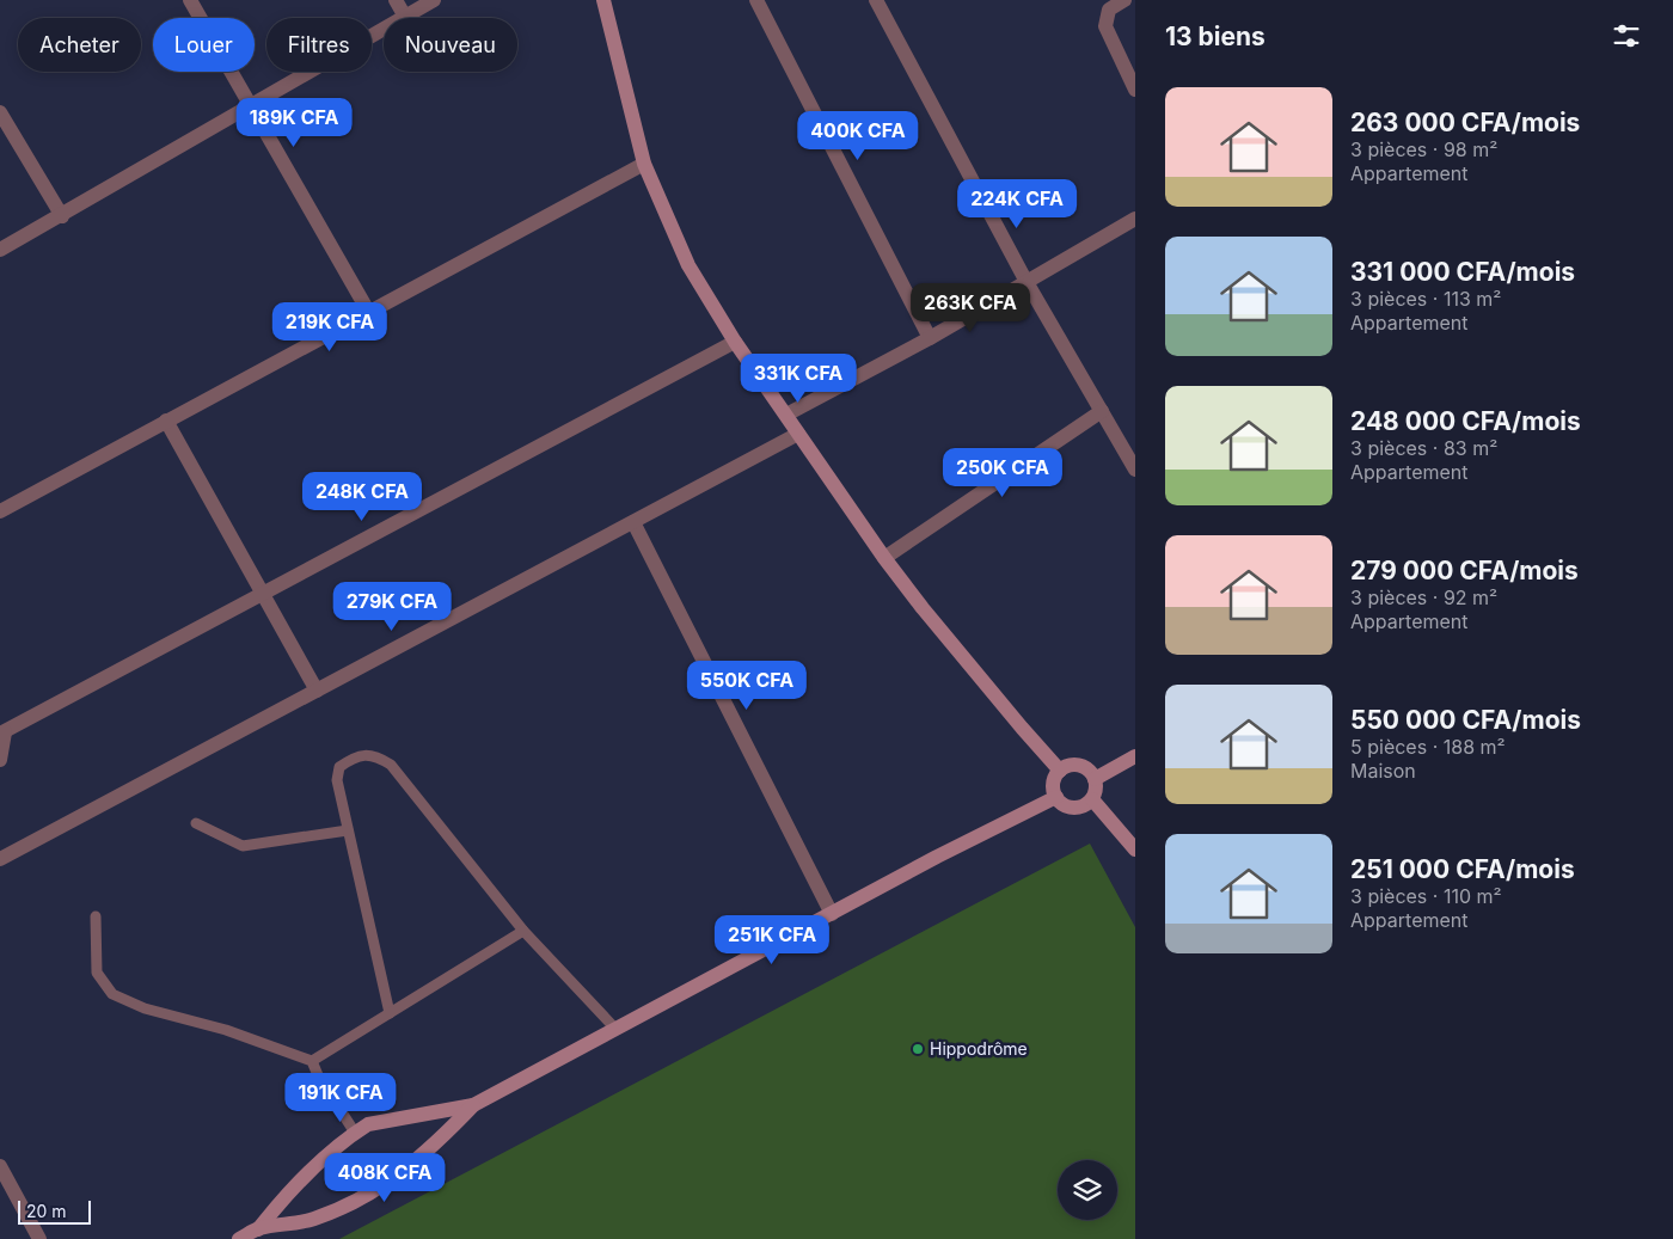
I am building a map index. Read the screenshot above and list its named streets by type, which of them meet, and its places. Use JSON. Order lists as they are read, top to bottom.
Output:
{
  "places": ["Hippodrôme"],
  "scale_bar": "20 m",
  "page": {
    "heading": "13 biens",
    "chip": [
      "Acheter",
      "Louer",
      "Filtres",
      "Nouveau"
    ],
    "list": [
      {
        "name": "263 000 CFA/mois",
        "note": "3 pièces · 98 m² · Appartement"
      },
      {
        "name": "331 000 CFA/mois",
        "note": "3 pièces · 113 m² · Appartement"
      },
      {
        "name": "248 000 CFA/mois",
        "note": "3 pièces · 83 m² · Appartement"
      },
      {
        "name": "279 000 CFA/mois",
        "note": "3 pièces · 92 m² · Appartement"
      },
      {
        "name": "550 000 CFA/mois",
        "note": "5 pièces · 188 m² · Maison"
      },
      {
        "name": "251 000 CFA/mois",
        "note": "3 pièces · 110 m² · Appartement"
      }
    ],
    "price": [
      "189K CFA",
      "400K CFA",
      "224K CFA",
      "263K CFA",
      "219K CFA",
      "331K CFA",
      "250K CFA",
      "248K CFA",
      "279K CFA",
      "550K CFA",
      "251K CFA",
      "191K CFA",
      "408K CFA"
    ],
    "scale": "20 m"
  }
}
